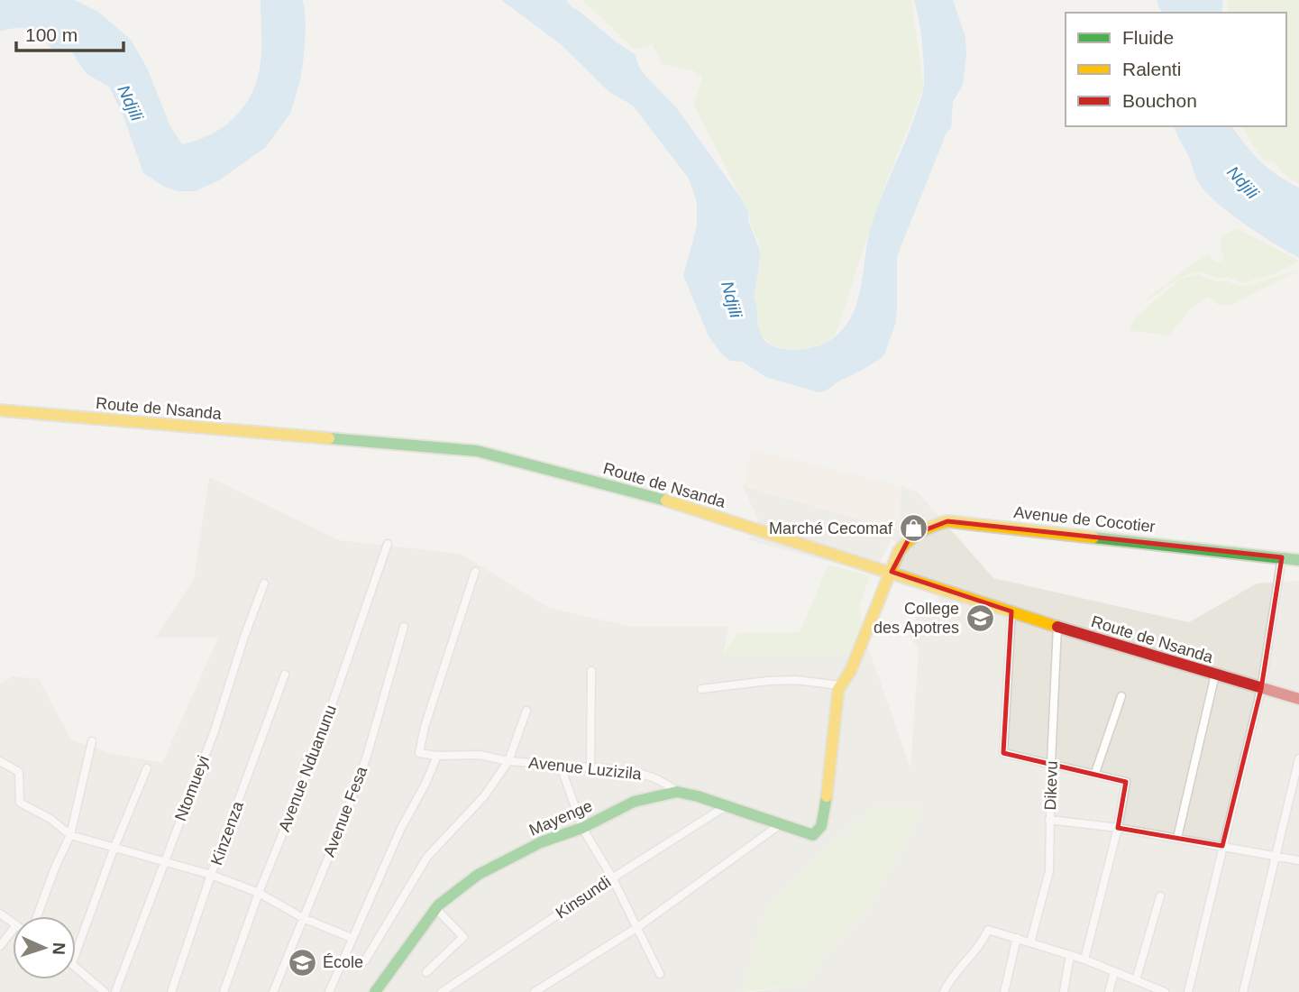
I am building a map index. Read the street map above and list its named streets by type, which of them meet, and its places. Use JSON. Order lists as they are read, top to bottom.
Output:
{
  "streets": {
    "street": [
      "Route de Nsanda",
      "Avenue de Cocotier",
      "Avenue Nduanunu",
      "Avenue Luzizila",
      "Dikevu",
      "Ntomueyi",
      "Avenue Fesa",
      "Mayenge",
      "Kinzenza",
      "Kinsundi"
    ]
  },
  "crossings": [
    ["Route de Nsanda", "Avenue de Cocotier"],
    ["Route de Nsanda", "Dikevu"],
    ["Avenue de Cocotier", "Mayenge"],
    ["Avenue Luzizila", "Mayenge"],
    ["Mayenge", "Kinsundi"]
  ],
  "water": ["Ndjili"],
  "places": {
    "shop": ["Marché Cecomaf"],
    "school or university": ["College des Apotres", "École"]
  },
  "legend": ["Fluide", "Ralenti", "Bouchon"],
  "scale_bar": "100 m",
  "north": "right"
}
